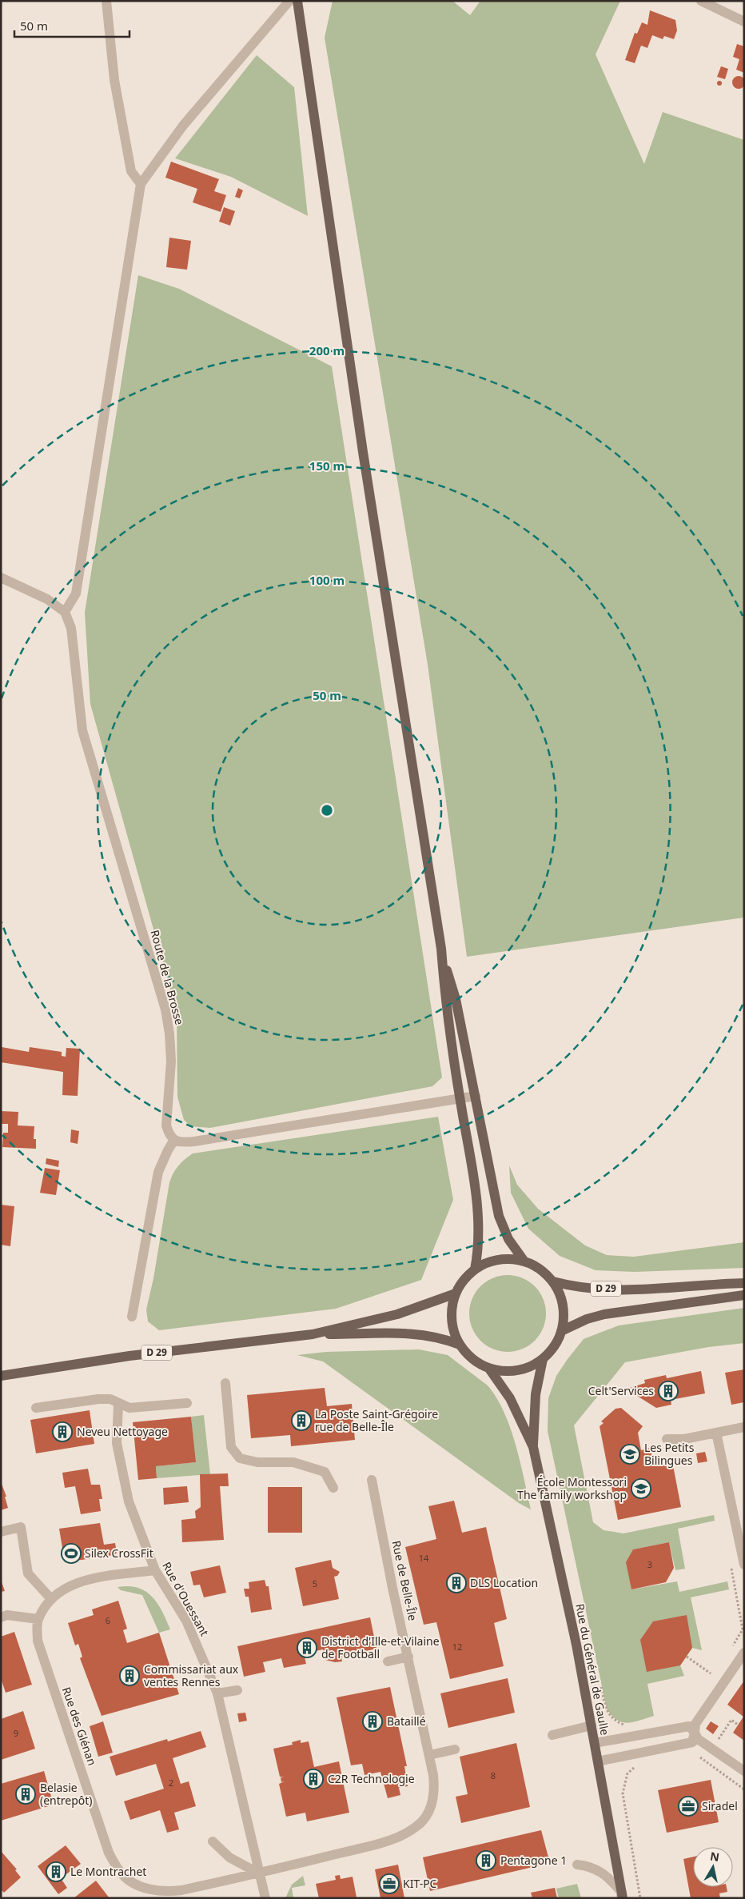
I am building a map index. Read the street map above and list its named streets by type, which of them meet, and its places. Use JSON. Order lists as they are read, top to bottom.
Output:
{
  "streets": {
    "main road": ["D 29", "Rue du Général de Gaulle"],
    "street": [
      "Route de la Brosse",
      "Rue de Belle-Île",
      "Rue d'Ouessant",
      "Rue des Glénan"
    ]
  },
  "crossings": [
    ["D 29", "Rue du Général de Gaulle"],
    ["Rue de Belle-Île", "Rue d'Ouessant"],
    ["Rue de Belle-Île", "Rue des Glénan"],
    ["Rue d'Ouessant", "Rue des Glénan"]
  ],
  "places": {
    "building": [
      "Celt'Services",
      "La Poste Saint-Grégoire rue de Belle-Île",
      "Neveu Nettoyage",
      "DLS Location",
      "District d'Ille-et-Vilaine de Football",
      "Commissariat aux ventes Rennes",
      "Bataillé",
      "C2R Technologie",
      "Belasie (entrepôt)",
      "Pentagone 1",
      "Le Montrachet"
    ],
    "school or university": ["Les Petits Bilingues", "École Montessori The family workshop"],
    "sports": ["Silex CrossFit"],
    "office": ["Siradel", "KIT-PC"]
  },
  "house_numbers": [
    "14",
    "3",
    "5",
    "6",
    "12",
    "9",
    "8",
    "2"
  ],
  "scale_bar": "50 m",
  "north": "top",
  "rings": [
    "200 m",
    "150 m",
    "100 m",
    "50 m"
  ]
}
